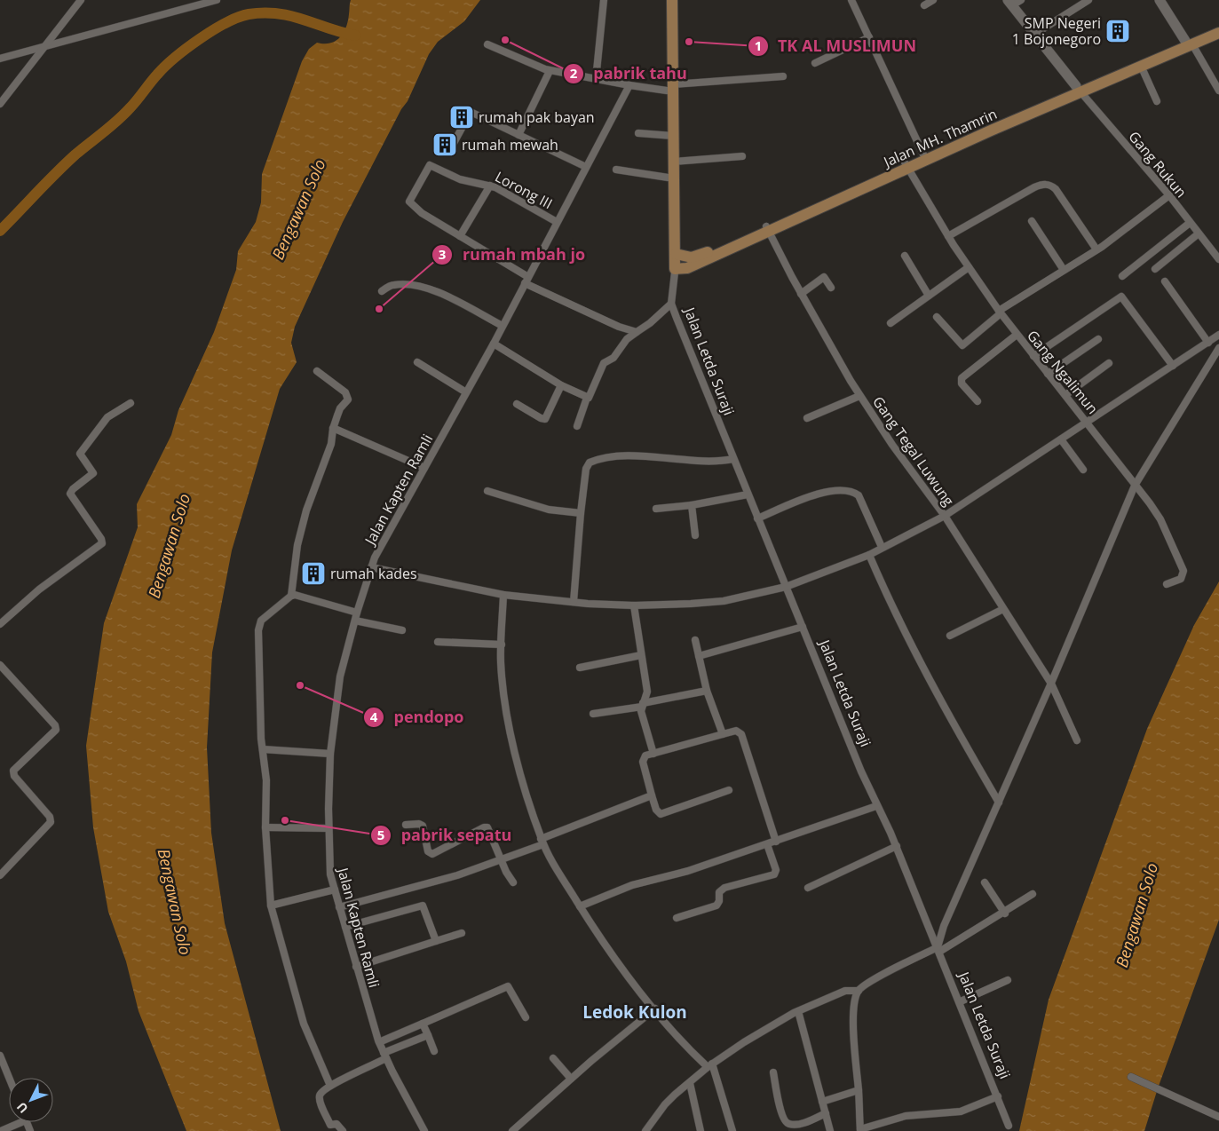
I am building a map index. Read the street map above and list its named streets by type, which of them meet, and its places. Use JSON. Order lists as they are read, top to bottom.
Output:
{
  "streets": {
    "main road": ["Jalan MH. Thamrin"],
    "street": [
      "Gang Rukun",
      "Lorong III",
      "Jalan Letda Suraji",
      "Gang Ngalimun",
      "Gang Tegal Luwung",
      "Jalan Kapten Ramli"
    ]
  },
  "crossings": [
    ["Jalan MH. Thamrin", "Gang Rukun"],
    ["Jalan MH. Thamrin", "Jalan Letda Suraji"],
    ["Jalan MH. Thamrin", "Gang Ngalimun"],
    ["Jalan MH. Thamrin", "Gang Tegal Luwung"],
    ["Lorong III", "Jalan Kapten Ramli"]
  ],
  "districts": ["Ledok Kulon"],
  "water": ["Bengawan Solo"],
  "places": {
    "building": [
      "SMP Negeri 1 Bojonegoro",
      "rumah pak bayan",
      "rumah mewah",
      "rumah kades"
    ],
    "other": [
      "pabrik tahu",
      "TK AL MUSLIMUN",
      "rumah mbah jo",
      "pendopo",
      "pabrik sepatu"
    ]
  },
  "north": "bottom left"
}
